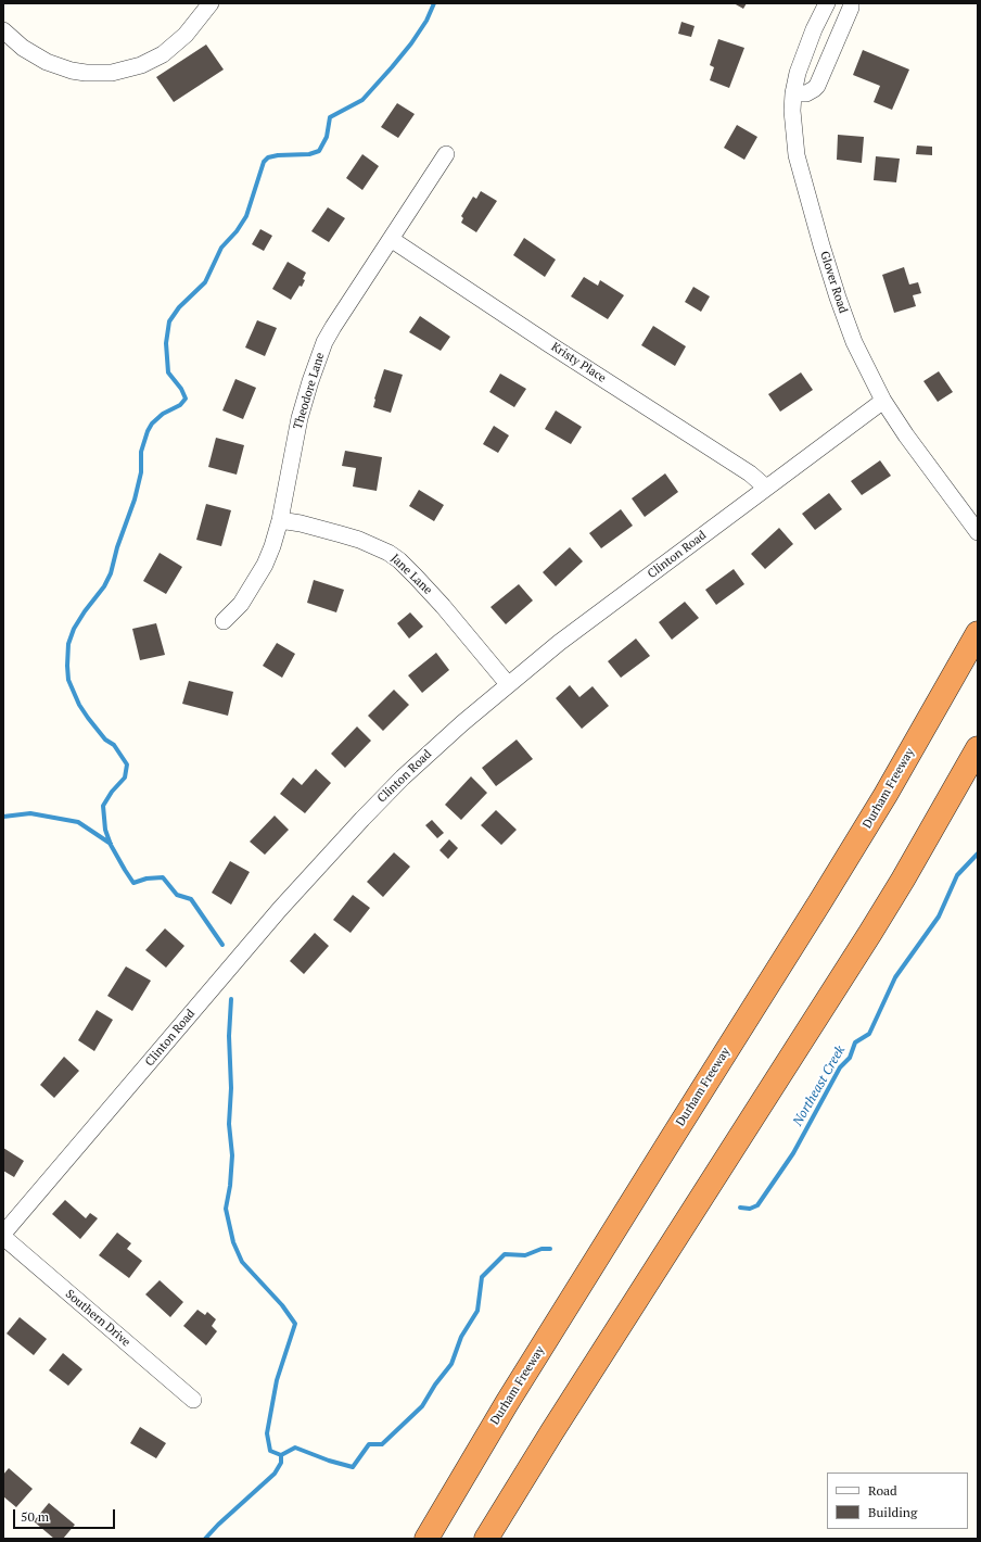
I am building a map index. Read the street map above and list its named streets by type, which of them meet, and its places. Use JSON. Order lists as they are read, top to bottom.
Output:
{
  "streets": {
    "highway": ["Durham Freeway"],
    "street": [
      "Glover Road",
      "Kristy Place",
      "Theodore Lane",
      "Clinton Road",
      "Jane Lane",
      "Southern Drive"
    ]
  },
  "crossings": [
    ["Glover Road", "Clinton Road"],
    ["Kristy Place", "Theodore Lane"],
    ["Kristy Place", "Clinton Road"],
    ["Theodore Lane", "Jane Lane"],
    ["Clinton Road", "Jane Lane"]
  ],
  "water": ["Northeast Creek"],
  "legend": ["Road", "Building"],
  "scale_bar": "50 m"
}
